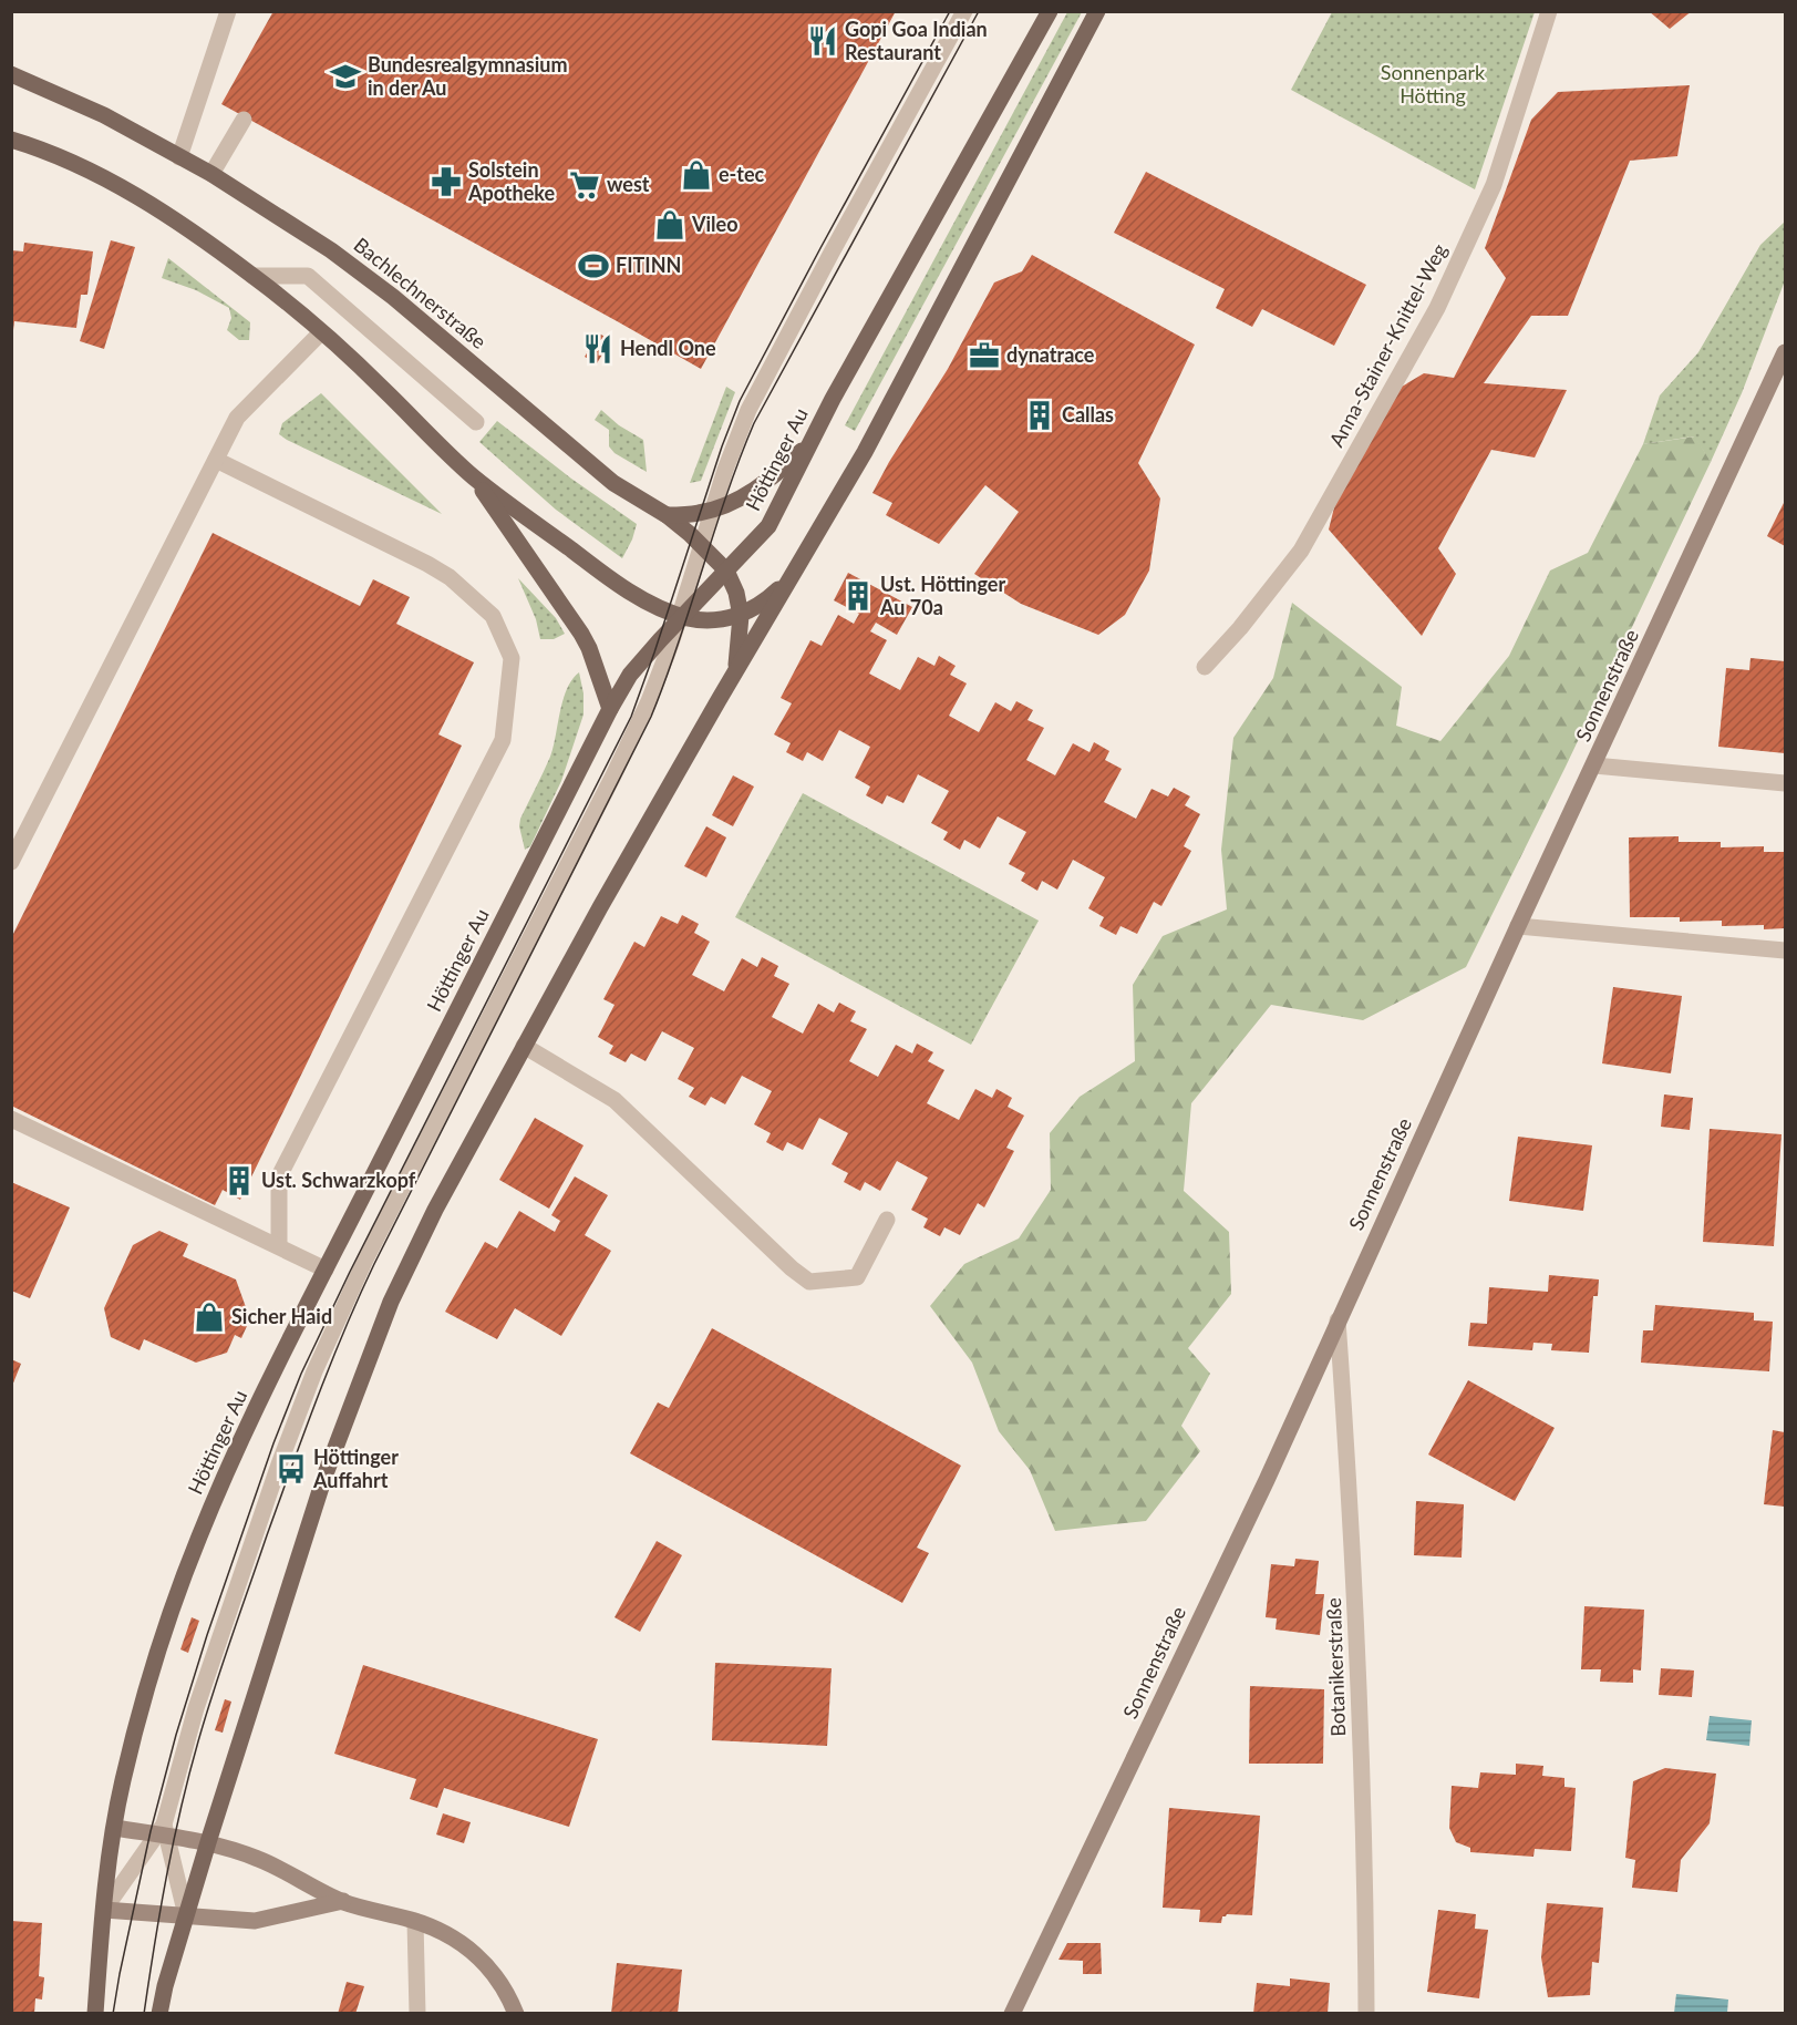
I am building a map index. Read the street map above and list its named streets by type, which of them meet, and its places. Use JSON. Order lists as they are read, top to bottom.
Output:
{
  "streets": {
    "main road": ["Bachlechnerstraße", "Höttinger Au"],
    "street": ["Anna-Stainer-Knittel-Weg", "Sonnenstraße", "Botanikerstraße"]
  },
  "crossings": [
    ["Bachlechnerstraße", "Höttinger Au"],
    ["Sonnenstraße", "Botanikerstraße"]
  ],
  "parks": ["Sonnenpark Hötting"],
  "places": {
    "restaurant": ["Gopi Goa Indian Restaurant", "Hendl One"],
    "school or university": ["Bundesrealgymnasium in der Au"],
    "shop": ["e-tec", "Vileo", "Sicher Haid"],
    "pharmacy": ["Solstein Apotheke"],
    "supermarket": ["west"],
    "sports": ["FITINN"],
    "office": ["dynatrace"],
    "building": ["Callas", "Ust. Höttinger Au 70a", "Ust. Schwarzkopf"],
    "bus stop": ["Höttinger Auffahrt"]
  }
}
